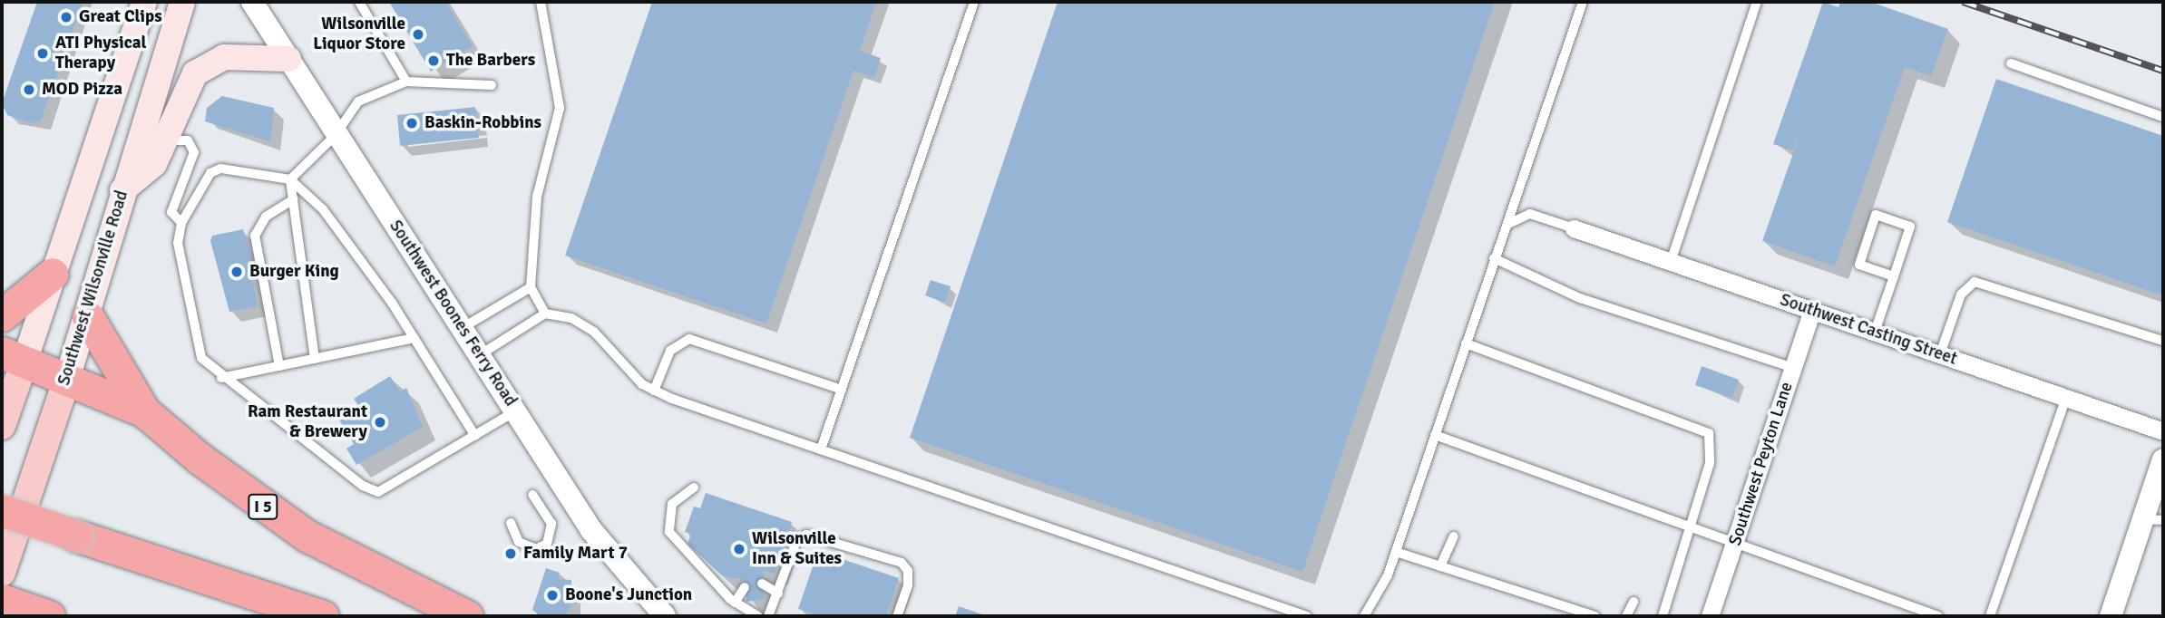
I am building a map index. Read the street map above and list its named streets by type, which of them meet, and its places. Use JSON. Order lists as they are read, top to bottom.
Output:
{
  "streets": {
    "highway": ["I 5"],
    "main road": ["Southwest Wilsonville Road"],
    "street": ["Southwest Boones Ferry Road", "Southwest Casting Street", "Southwest Peyton Lane"]
  },
  "crossings": [
    ["Southwest Wilsonville Road", "I 5"],
    ["Southwest Casting Street", "Southwest Peyton Lane"]
  ],
  "places": [
    "Great Clips",
    "Wilsonville Liquor Store",
    "ATI Physical Therapy",
    "The Barbers",
    "MOD Pizza",
    "Baskin-Robbins",
    "Burger King",
    "Ram Restaurant & Brewery",
    "Wilsonville Inn & Suites",
    "Family Mart 7",
    "Boone's Junction"
  ]
}
